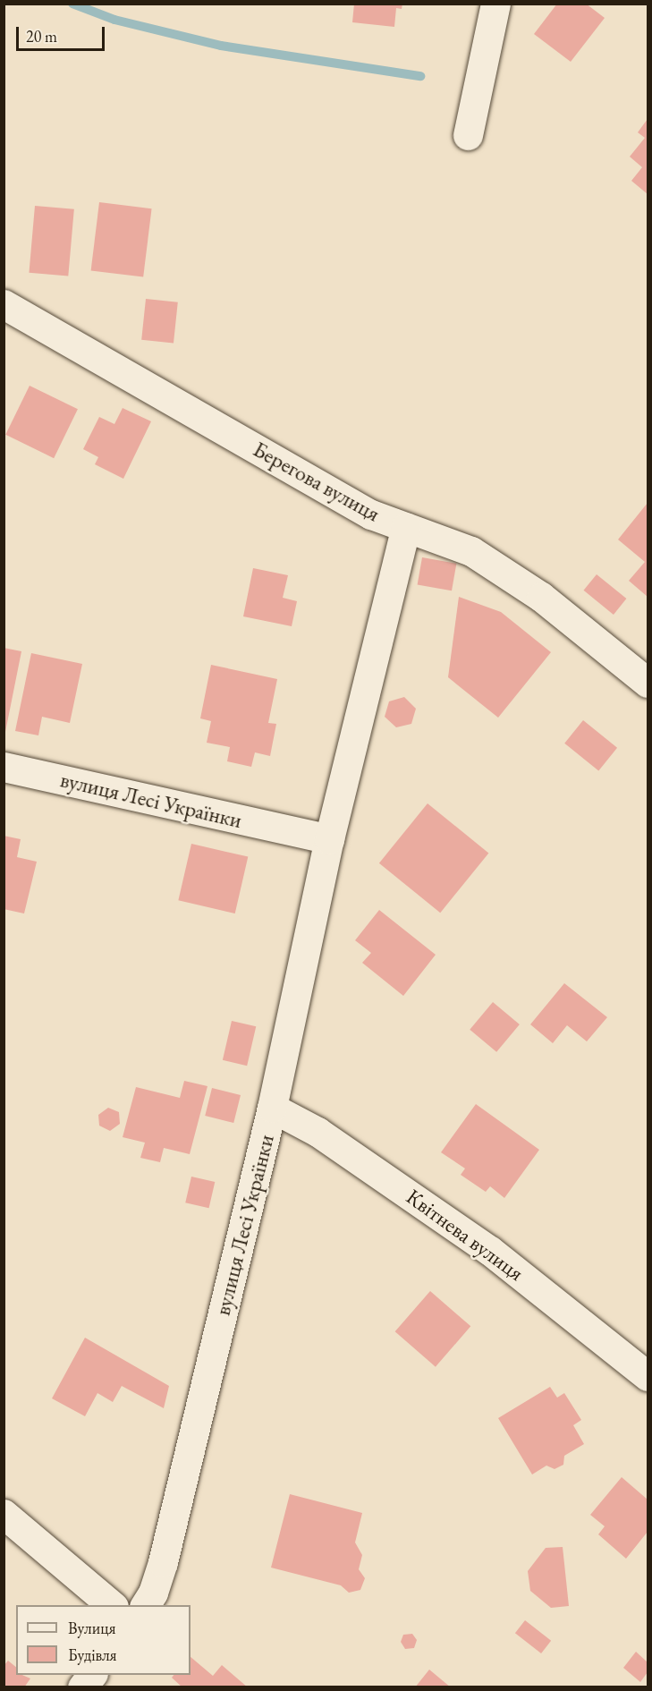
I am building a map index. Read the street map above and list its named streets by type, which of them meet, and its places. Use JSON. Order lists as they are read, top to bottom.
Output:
{
  "streets": {
    "street": ["Берегова вулиця", "вулиця Лесі Українки", "Квітнева вулиця"]
  },
  "crossings": [
    ["Берегова вулиця", "вулиця Лесі Українки"],
    ["вулиця Лесі Українки", "Квітнева вулиця"]
  ],
  "legend": ["Вулиця", "Будівля"],
  "scale_bar": "20 m"
}
